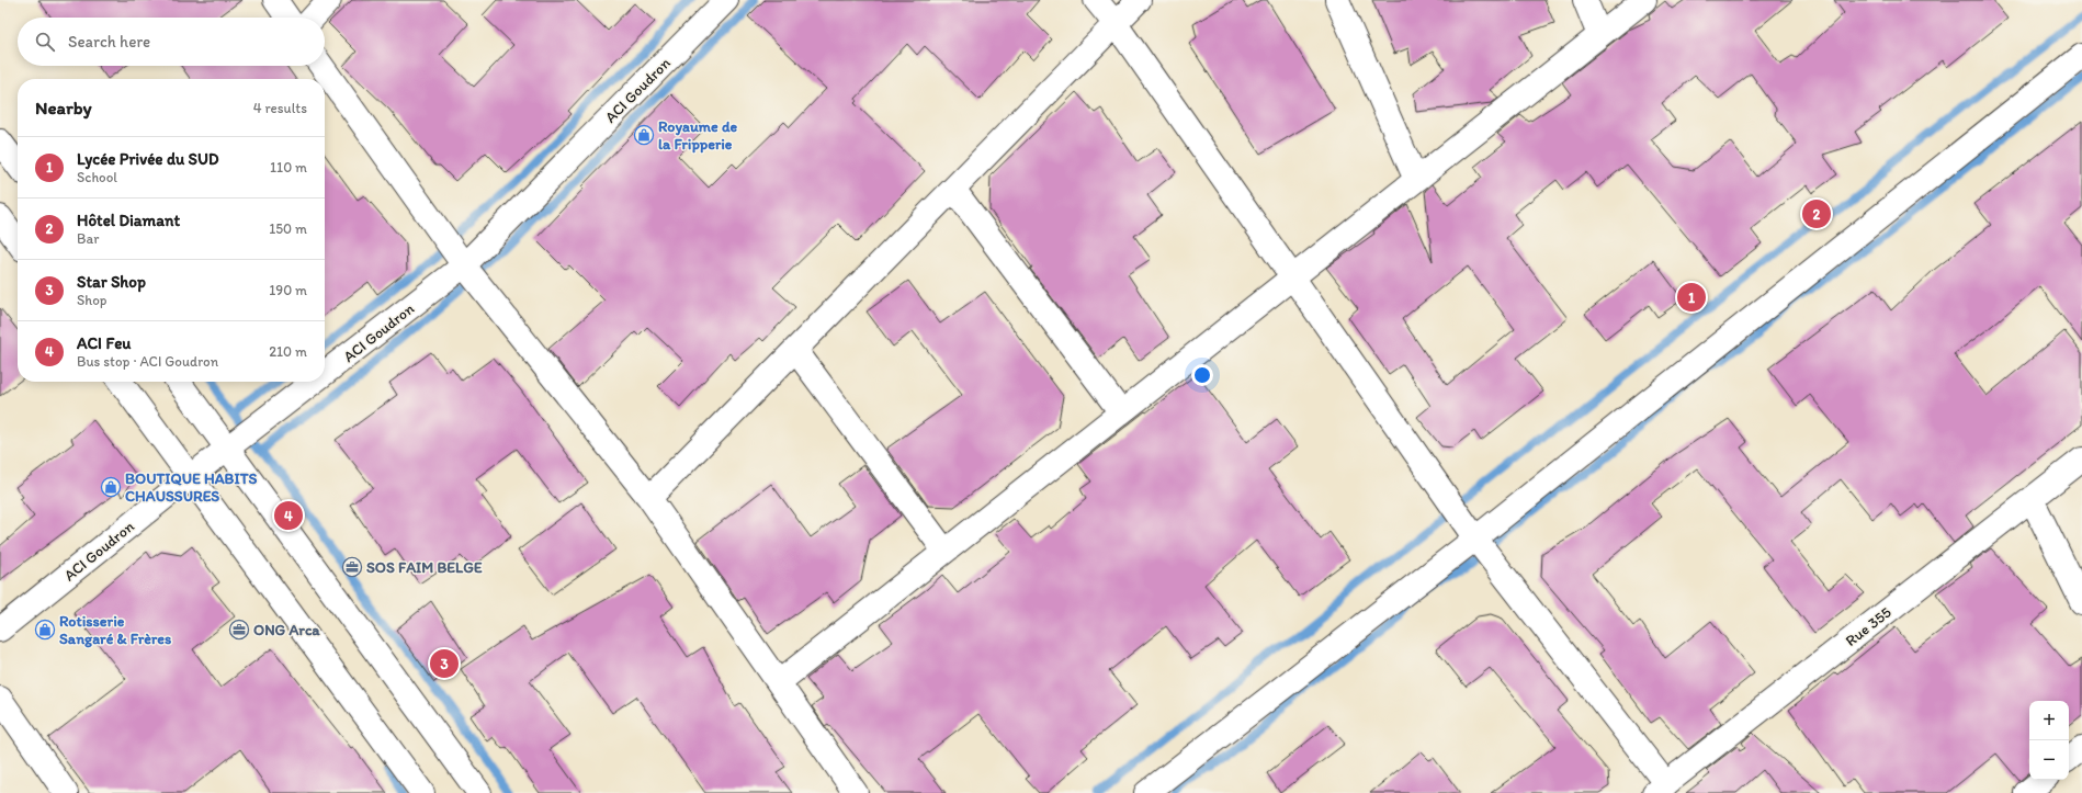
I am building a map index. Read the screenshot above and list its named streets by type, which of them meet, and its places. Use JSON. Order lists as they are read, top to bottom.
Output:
{
  "streets": {
    "street": ["ACI Goudron", "Rue 355"]
  },
  "places": {
    "shop": ["Royaume de la Fripperie", "BOUTIQUE HABITS CHAUSSURES", "Rotisserie Sangaré & Frères"],
    "office": ["SOS FAIM BELGE", "ONG Arca"]
  },
  "page": {
    "search": "Search here",
    "heading": ["Nearby", "4 results"],
    "list": [
      {
        "mark": "1",
        "name": "Lycée Privée du SUD",
        "note": "School",
        "value": "110 m"
      },
      {
        "mark": "2",
        "name": "Hôtel Diamant",
        "note": "Bar",
        "value": "150 m"
      },
      {
        "mark": "3",
        "name": "Star Shop",
        "note": "Shop",
        "value": "190 m"
      },
      {
        "mark": "4",
        "name": "ACI Feu",
        "note": "Bus stop · ACI Goudron",
        "value": "210 m"
      }
    ],
    "pins": [
      "2",
      "1",
      "4",
      "3"
    ],
    "map_buttons": ["+", "−"]
  }
}
